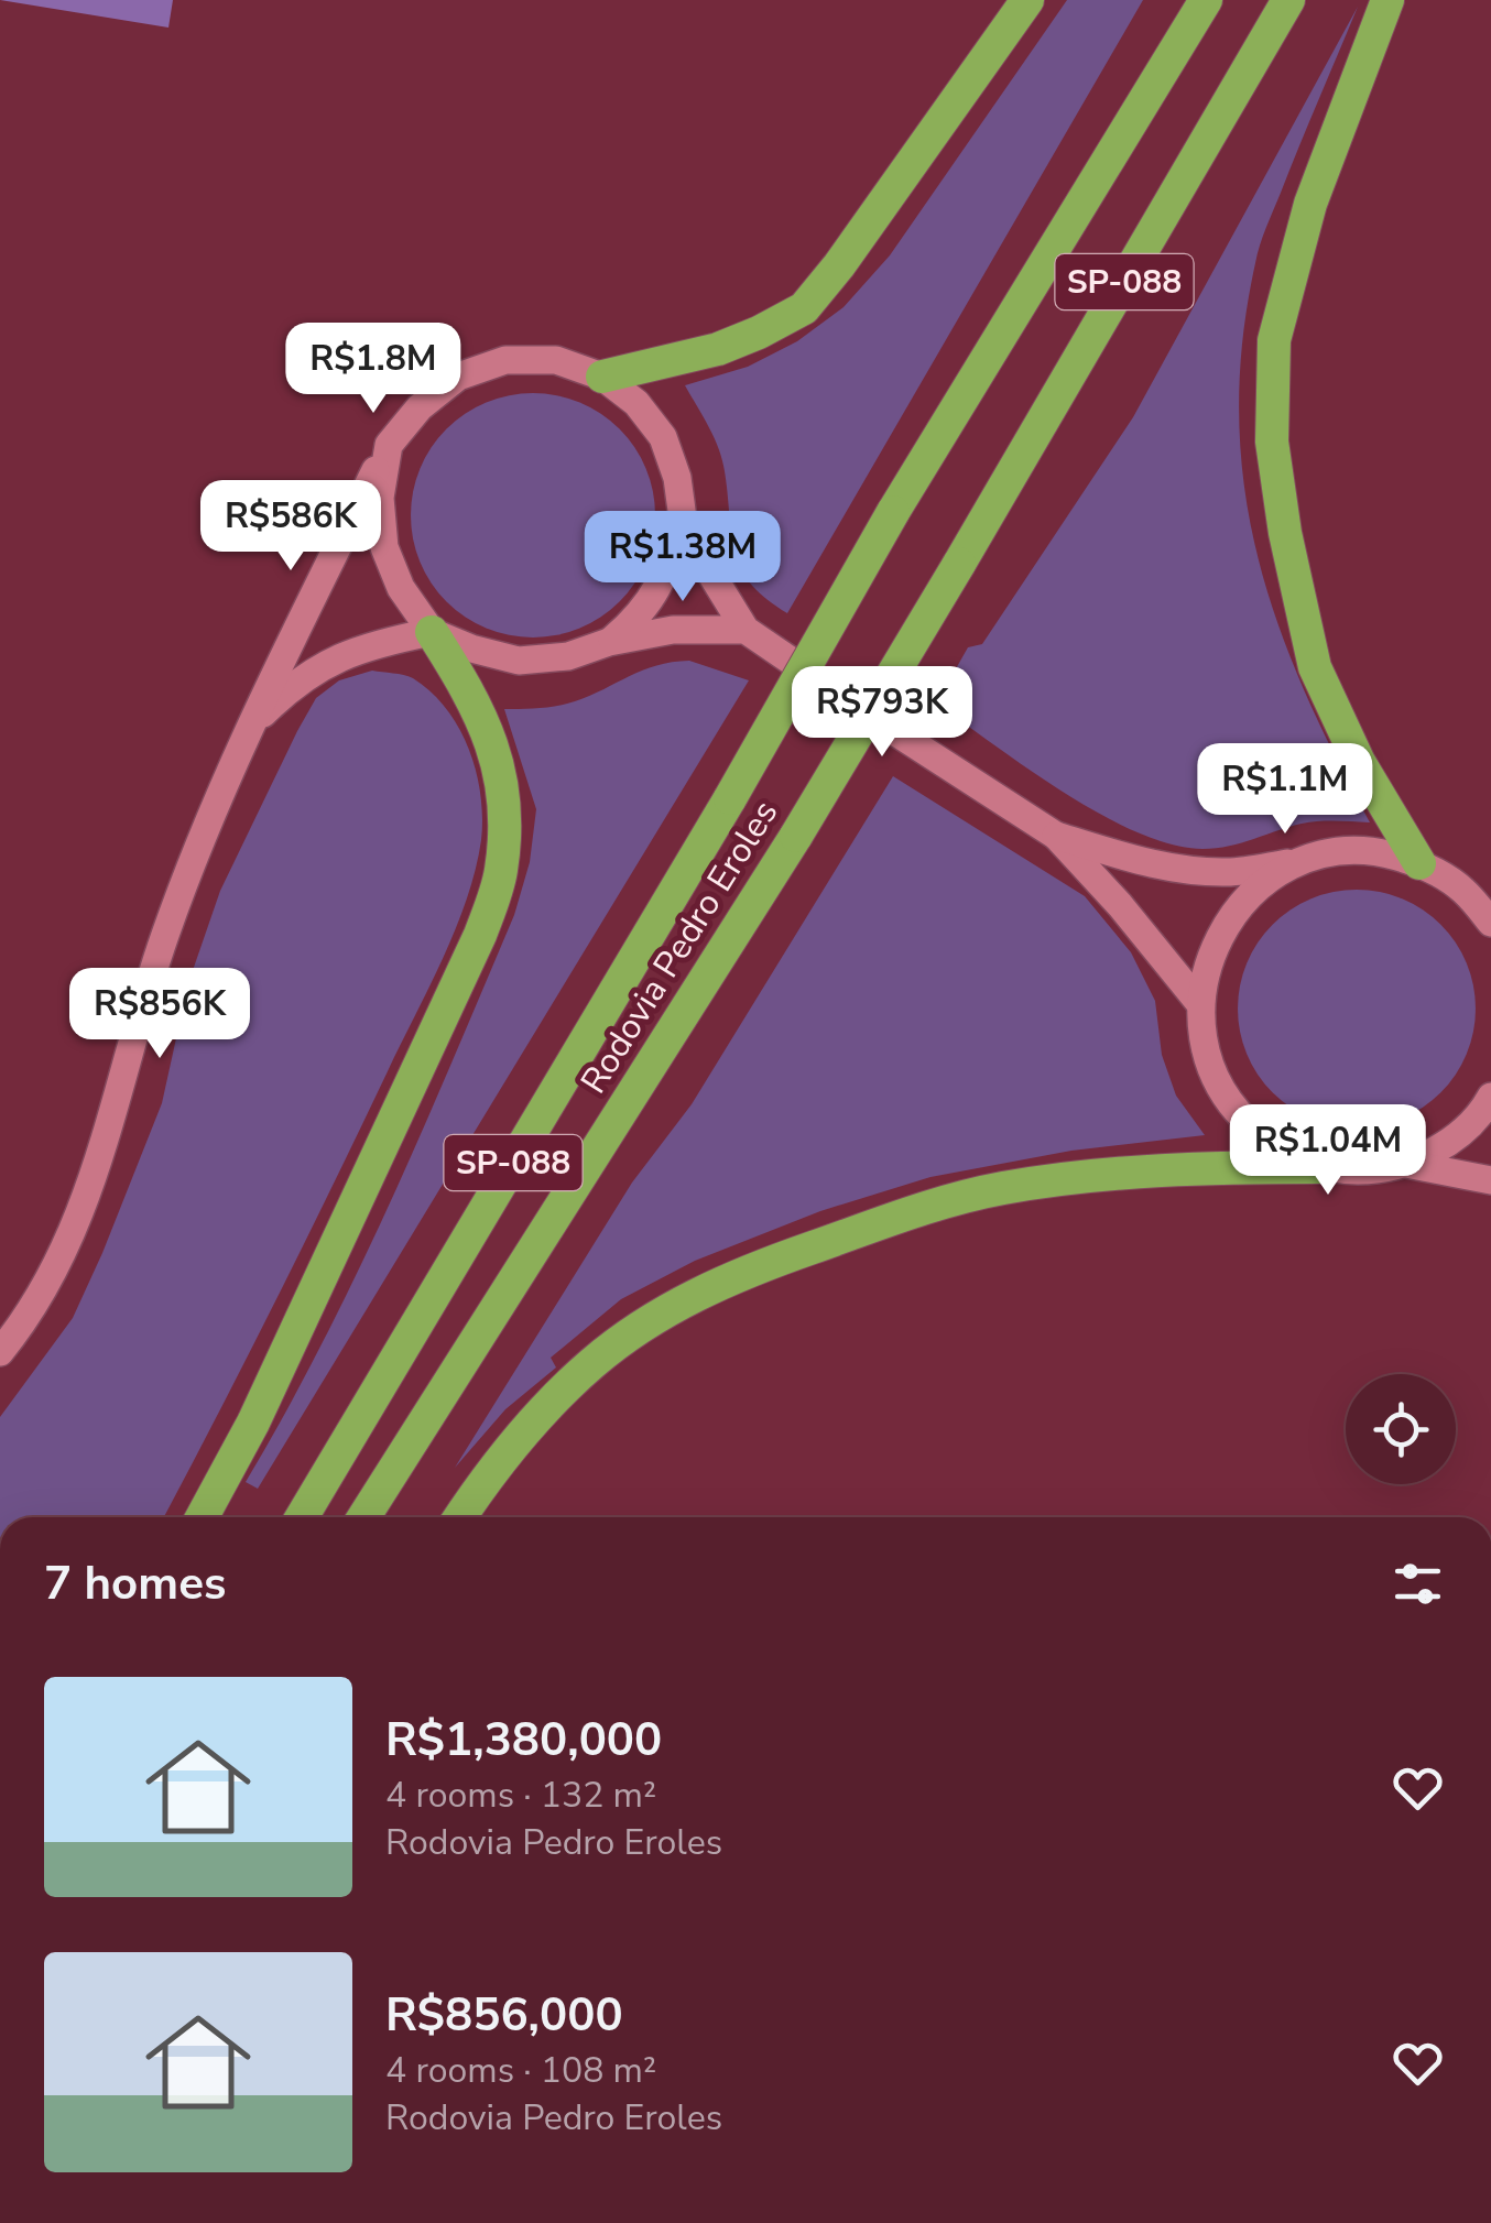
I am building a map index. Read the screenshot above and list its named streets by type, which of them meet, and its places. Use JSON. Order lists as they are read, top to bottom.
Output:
{
  "streets": {
    "highway": ["SP-088", "Rodovia Pedro Eroles"]
  },
  "page": {
    "price": [
      "R$1.8M",
      "R$586K",
      "R$1.38M",
      "R$793K",
      "R$1.1M",
      "R$856K",
      "R$1.04M"
    ],
    "heading": "7 homes",
    "list": [
      {
        "name": "R$1,380,000",
        "note": "4 rooms · 132 m² · Rodovia Pedro Eroles"
      },
      {
        "name": "R$856,000",
        "note": "4 rooms · 108 m² · Rodovia Pedro Eroles"
      }
    ]
  }
}
